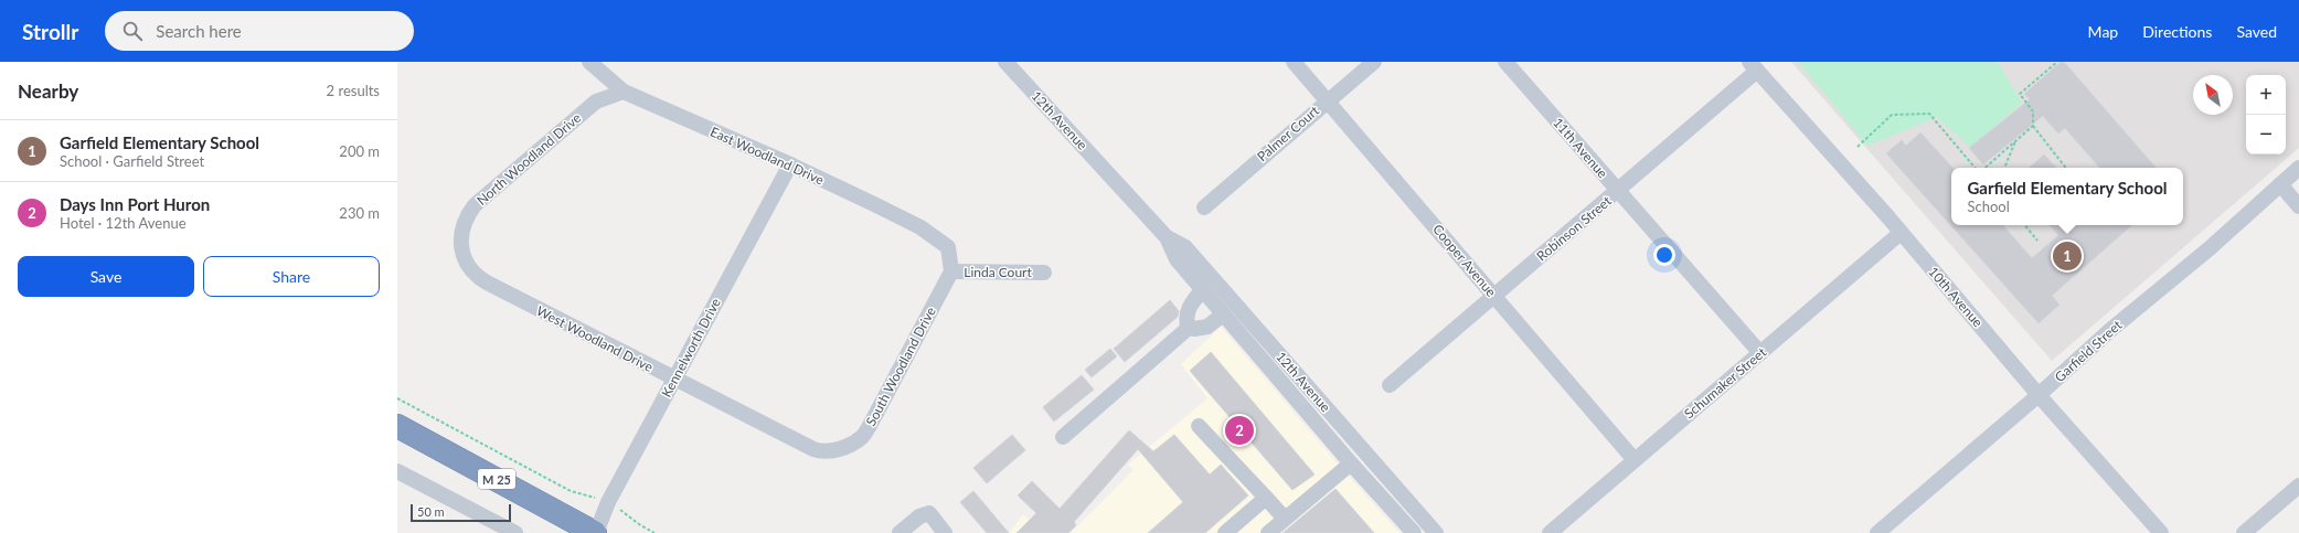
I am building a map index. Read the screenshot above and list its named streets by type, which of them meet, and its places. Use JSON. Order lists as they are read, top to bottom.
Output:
{
  "streets": {
    "highway": ["M 25"],
    "street": [
      "12th Avenue",
      "Palmer Court",
      "11th Avenue",
      "East Woodland Drive",
      "North Woodland Drive",
      "Robinson Street",
      "Cooper Avenue",
      "Linda Court",
      "10th Avenue",
      "West Woodland Drive",
      "Kennelworth Drive",
      "Garfield Street",
      "South Woodland Drive",
      "Schumaker Street"
    ]
  },
  "crossings": [
    ["Palmer Court", "Cooper Avenue"],
    ["11th Avenue", "Robinson Street"],
    ["11th Avenue", "Schumaker Street"],
    ["East Woodland Drive", "North Woodland Drive"],
    ["East Woodland Drive", "Linda Court"],
    ["East Woodland Drive", "Kennelworth Drive"],
    ["East Woodland Drive", "South Woodland Drive"],
    ["North Woodland Drive", "West Woodland Drive"],
    ["Robinson Street", "Cooper Avenue"],
    ["Robinson Street", "10th Avenue"],
    ["Cooper Avenue", "Schumaker Street"],
    ["Linda Court", "South Woodland Drive"],
    ["10th Avenue", "Garfield Street"],
    ["10th Avenue", "Schumaker Street"],
    ["West Woodland Drive", "Kennelworth Drive"],
    ["West Woodland Drive", "South Woodland Drive"],
    ["Kennelworth Drive", "M 25"]
  ],
  "scale_bar": "50 m",
  "north": "top left",
  "page": {
    "header": "Strollr",
    "search": "Search here",
    "nav": ["Map", "Directions", "Saved"],
    "heading": ["Nearby", "2 results"],
    "map_buttons": ["+", "−"],
    "list": [
      {
        "mark": "1",
        "name": "Garfield Elementary School",
        "note": "School · Garfield Street",
        "value": "200 m"
      },
      {
        "mark": "2",
        "name": "Days Inn Port Huron",
        "note": "Hotel · 12th Avenue",
        "value": "230 m"
      }
    ],
    "popup": ["Garfield Elementary School", "School"],
    "pins": ["1", "2"],
    "buttons": ["Save", "Share"],
    "scale": "50 m"
  }
}
